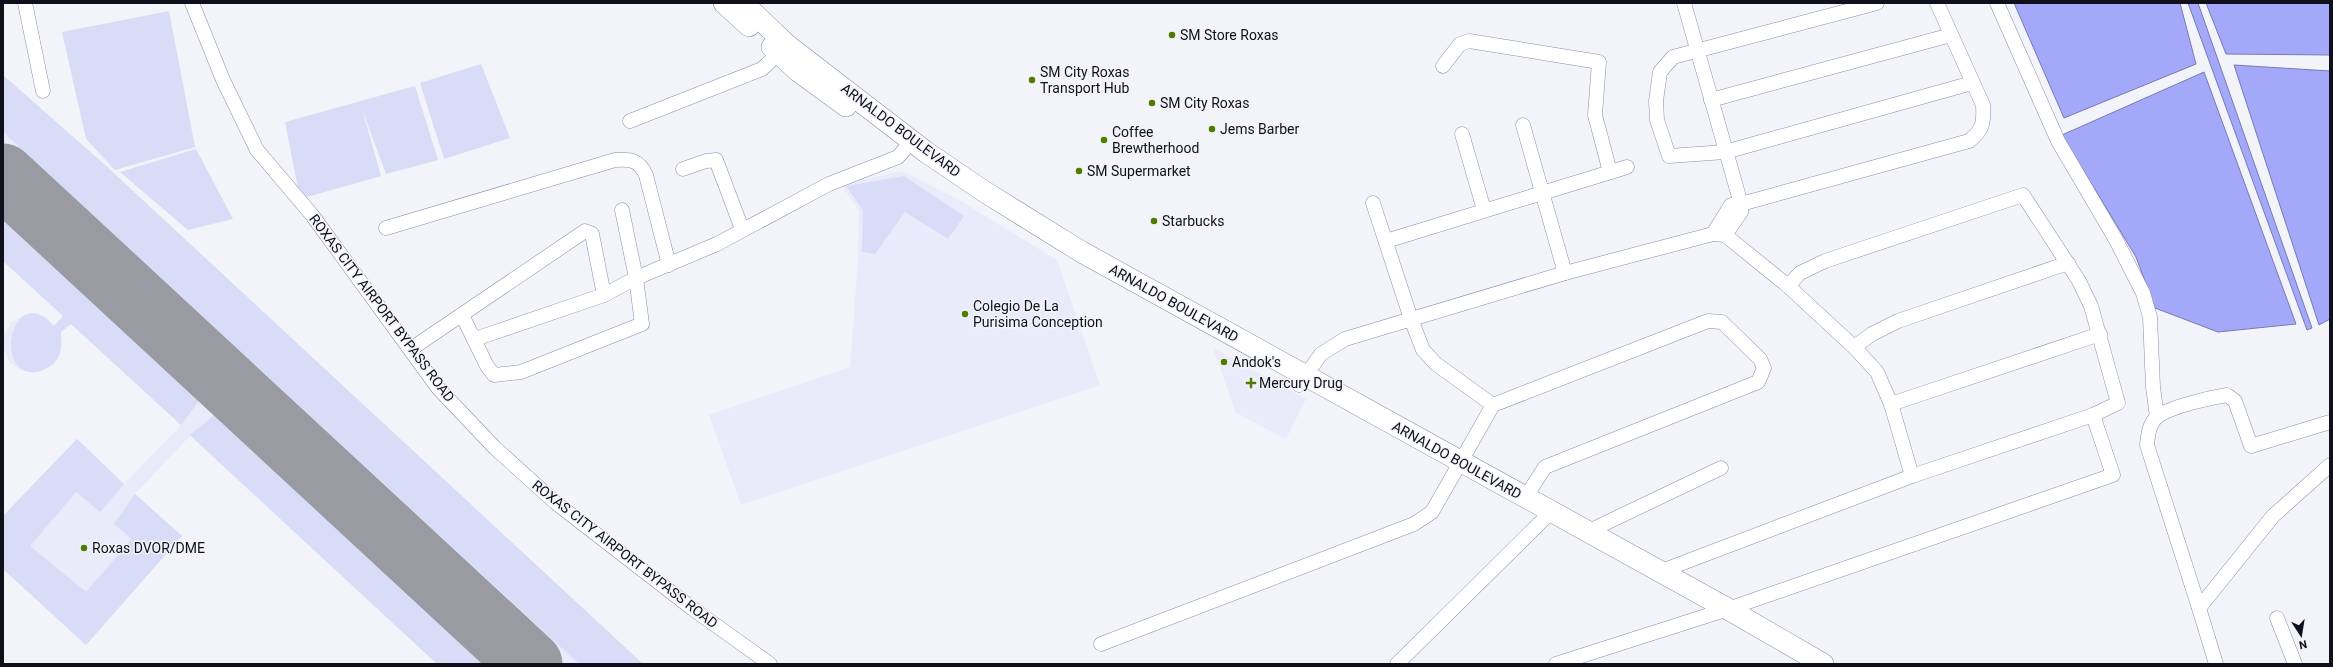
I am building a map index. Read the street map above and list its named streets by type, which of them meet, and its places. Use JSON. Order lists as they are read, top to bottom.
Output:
{
  "streets": {
    "highway": ["ARNALDO BOULEVARD"],
    "street": ["ROXAS CITY AIRPORT BYPASS ROAD"]
  },
  "places": {
    "other": [
      "SM Store Roxas",
      "SM City Roxas Transport Hub",
      "SM City Roxas",
      "Jems Barber",
      "Coffee Brewtherhood",
      "SM Supermarket",
      "Starbucks",
      "Colegio De La Purisima Conception",
      "Andok's",
      "Roxas DVOR/DME"
    ],
    "health": ["Mercury Drug"]
  },
  "north": "bottom"
}
